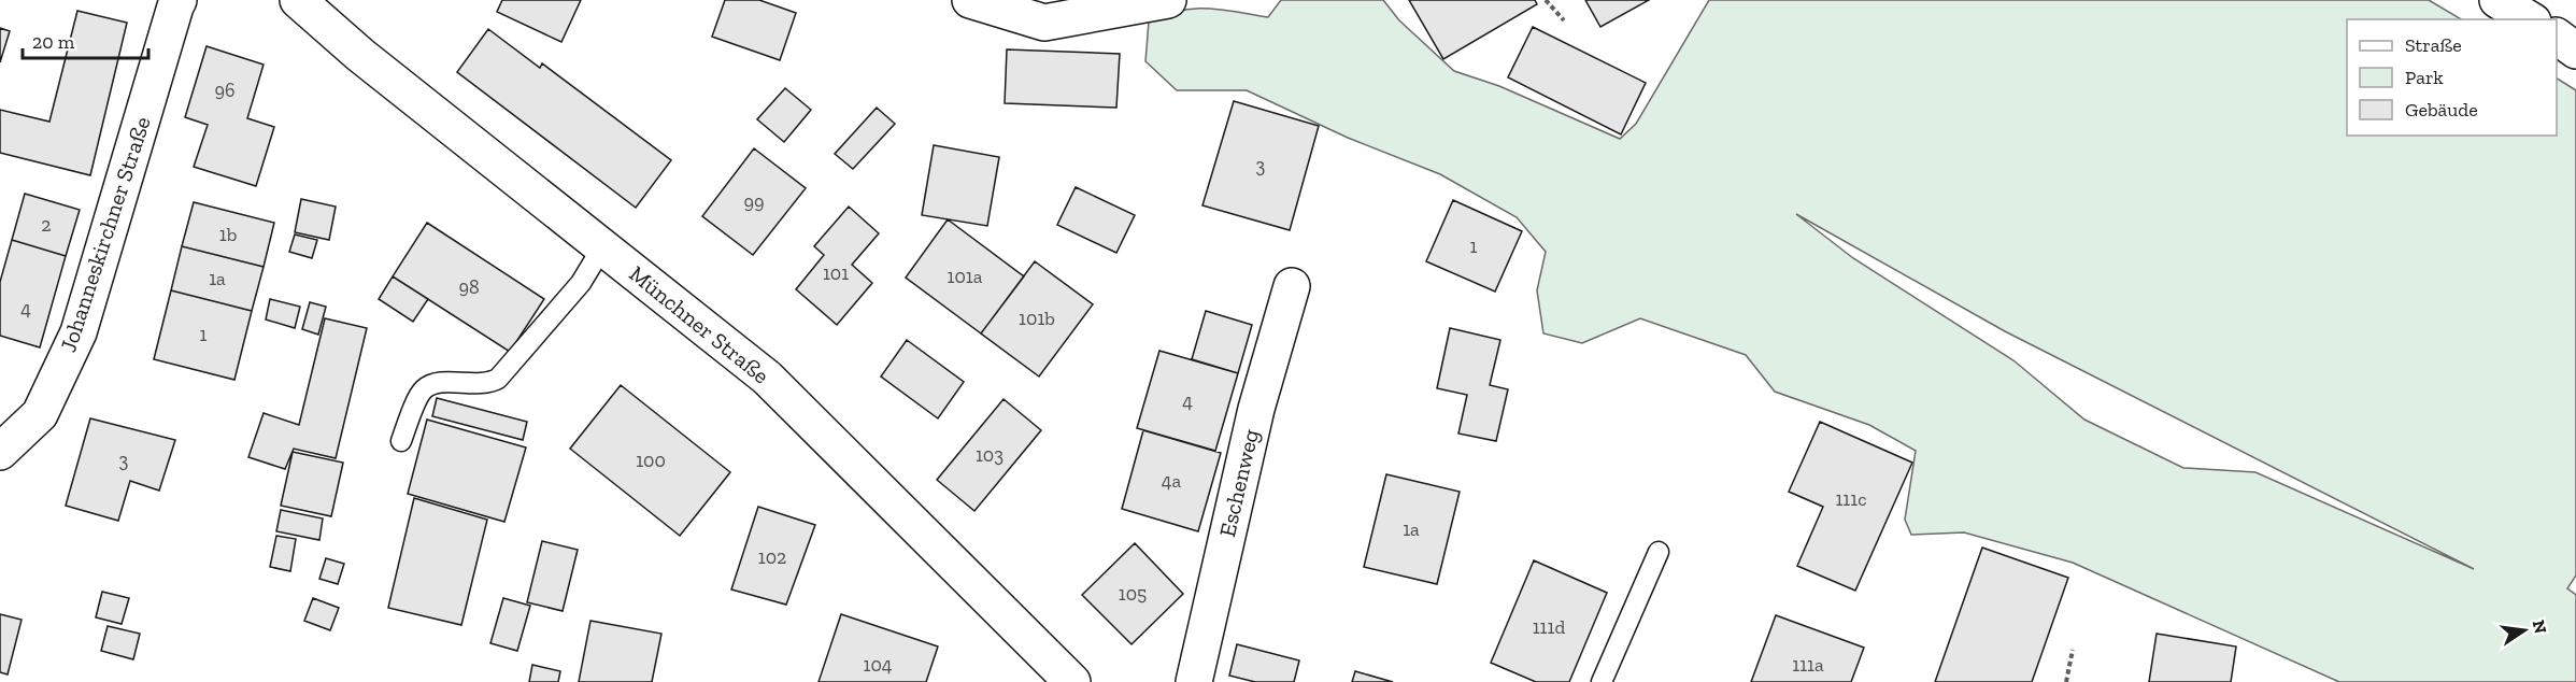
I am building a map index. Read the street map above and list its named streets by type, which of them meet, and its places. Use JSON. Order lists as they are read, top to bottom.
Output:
{
  "streets": {
    "street": ["Johanneskirchner Straße", "Münchner Straße", "Eschenweg"]
  },
  "house_numbers": [
    "96",
    "3",
    "99",
    "2",
    "1b",
    "1",
    "101",
    "101a",
    "1a",
    "98",
    "4",
    "101b",
    "1",
    "4",
    "103",
    "3",
    "100",
    "4a",
    "111c",
    "1a",
    "102",
    "105",
    "111d",
    "104",
    "111a"
  ],
  "legend": ["Straße", "Park", "Gebäude"],
  "scale_bar": "20 m",
  "north": "right"
}
